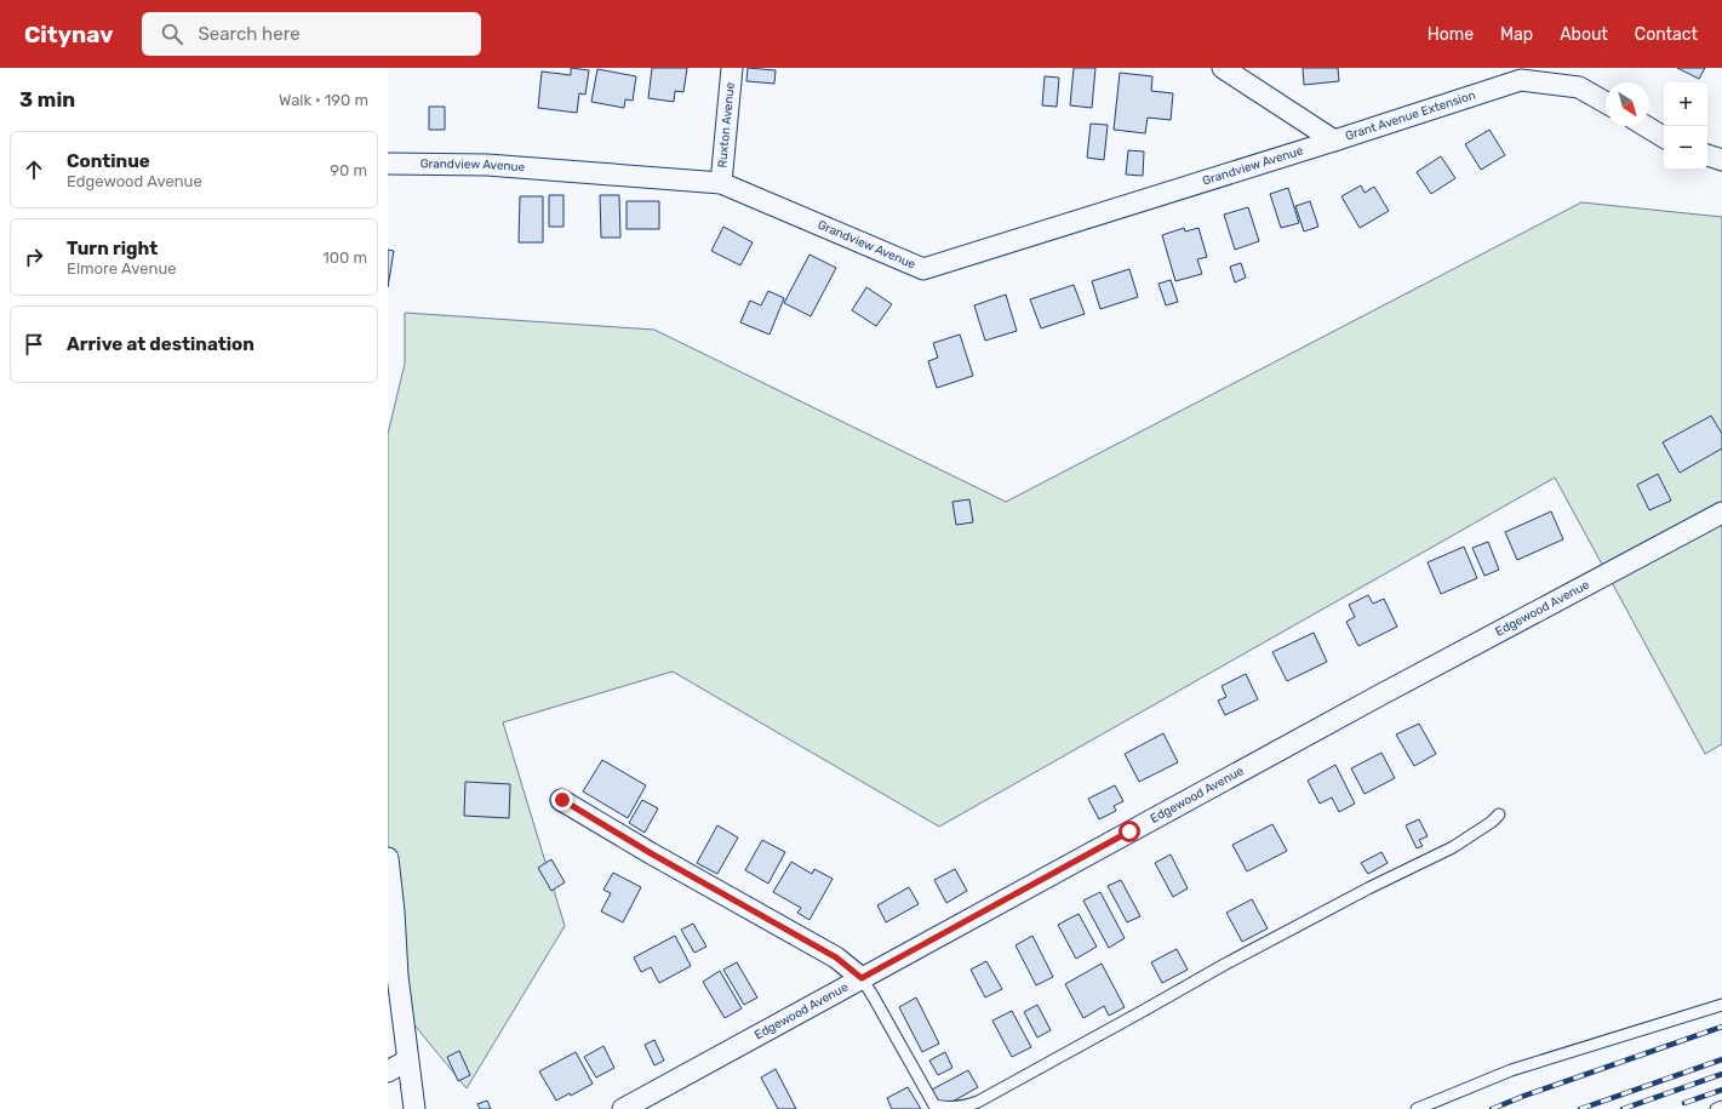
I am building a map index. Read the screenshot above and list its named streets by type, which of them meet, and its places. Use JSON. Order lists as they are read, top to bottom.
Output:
{
  "streets": {
    "street": [
      "Grant Avenue Extension",
      "Ruxton Avenue",
      "Grandview Avenue",
      "Edgewood Avenue"
    ]
  },
  "crossings": [
    ["Grant Avenue Extension", "Grandview Avenue"],
    ["Ruxton Avenue", "Grandview Avenue"]
  ],
  "north": "bottom right",
  "page": {
    "header": "Citynav",
    "search": "Search here",
    "nav": [
      "Home",
      "Map",
      "About",
      "Contact"
    ],
    "heading": ["3 min", "Walk · 190 m"],
    "map_buttons": ["+", "−"],
    "list": [
      ["Continue", "Edgewood Avenue", "90 m"],
      ["Turn right", "Elmore Avenue", "100 m"],
      "Arrive at destination"
    ]
  }
}
